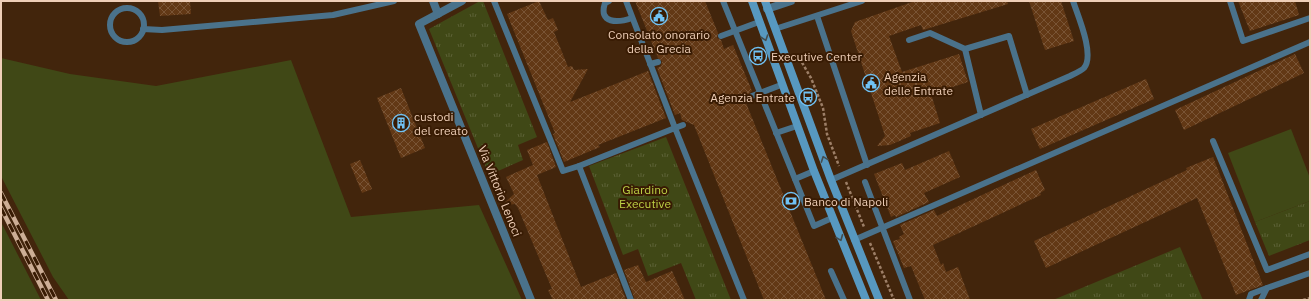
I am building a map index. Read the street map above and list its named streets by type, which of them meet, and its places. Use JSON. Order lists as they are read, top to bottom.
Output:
{
  "streets": {
    "street": ["Via Vittorio Lenoci"]
  },
  "parks": ["Giardino Executive"],
  "places": {
    "public building": ["Consolato onorario della Grecia", "Agenzia delle Entrate"],
    "bus stop": ["Executive Center", "Agenzia Entrate"],
    "building": ["custodi del creato"],
    "bank": ["Banco di Napoli"]
  }
}
